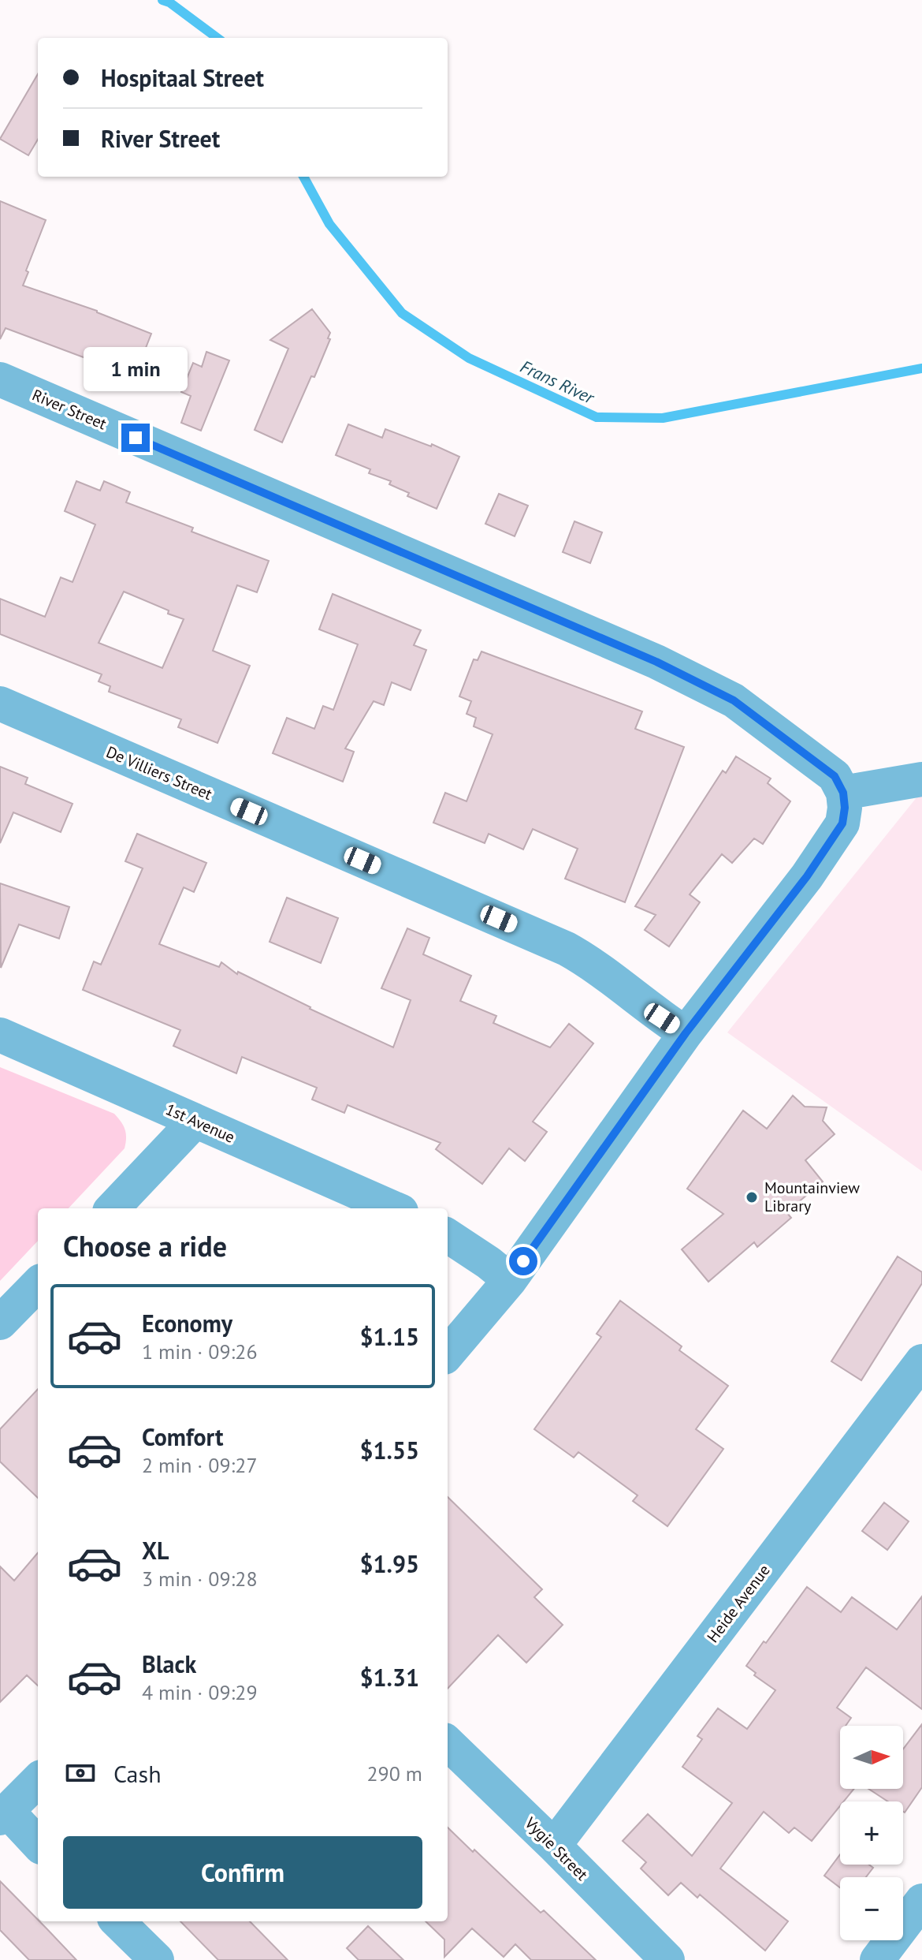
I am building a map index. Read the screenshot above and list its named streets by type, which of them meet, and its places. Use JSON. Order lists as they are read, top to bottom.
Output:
{
  "streets": {
    "street": [
      "River Street",
      "De Villiers Street",
      "1st Avenue",
      "Heide Avenue",
      "Vygie Street"
    ]
  },
  "crossings": [
    ["Heide Avenue", "Vygie Street"]
  ],
  "water": ["Frans River"],
  "places": ["Mountainview Library"],
  "north": "right",
  "page": {
    "banner": ["Hospitaal Street", "River Street"],
    "bubble": "1 min",
    "heading": "Choose a ride",
    "list": [
      {
        "name": "Economy",
        "note": "1 min · 09:26",
        "value": "$1.15"
      },
      {
        "name": "Comfort",
        "note": "2 min · 09:27",
        "value": "$1.55"
      },
      {
        "name": "XL",
        "note": "3 min · 09:28",
        "value": "$1.95"
      },
      {
        "name": "Black",
        "note": "4 min · 09:29",
        "value": "$1.31"
      }
    ],
    "map_buttons": ["+", "−"],
    "pay": ["Cash", "290 m"],
    "buttons": "Confirm"
  }
}
